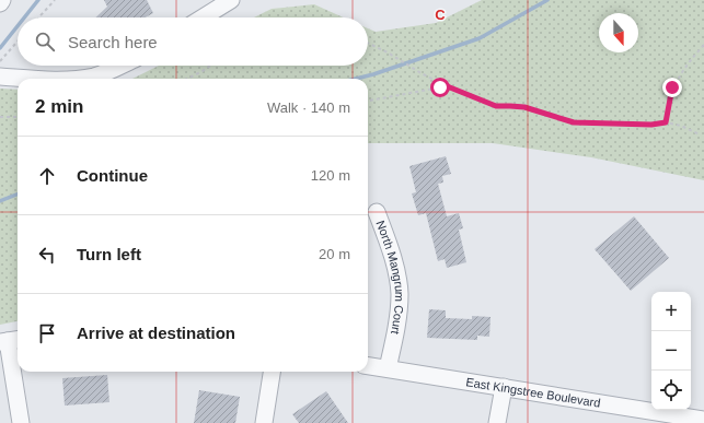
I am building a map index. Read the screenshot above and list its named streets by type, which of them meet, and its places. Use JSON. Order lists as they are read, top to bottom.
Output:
{
  "streets": {
    "street": ["North Mangrum Court", "East Kingstree Boulevard"]
  },
  "crossings": [
    ["North Mangrum Court", "East Kingstree Boulevard"]
  ],
  "north": "bottom",
  "page": {
    "search": "Search here",
    "heading": ["2 min", "Walk · 140 m"],
    "list": [
      ["Continue", "120 m"],
      ["Turn left", "20 m"],
      "Arrive at destination"
    ],
    "map_buttons": ["+", "−"]
  },
  "grid": {
    "columns": ["C"]
  }
}
